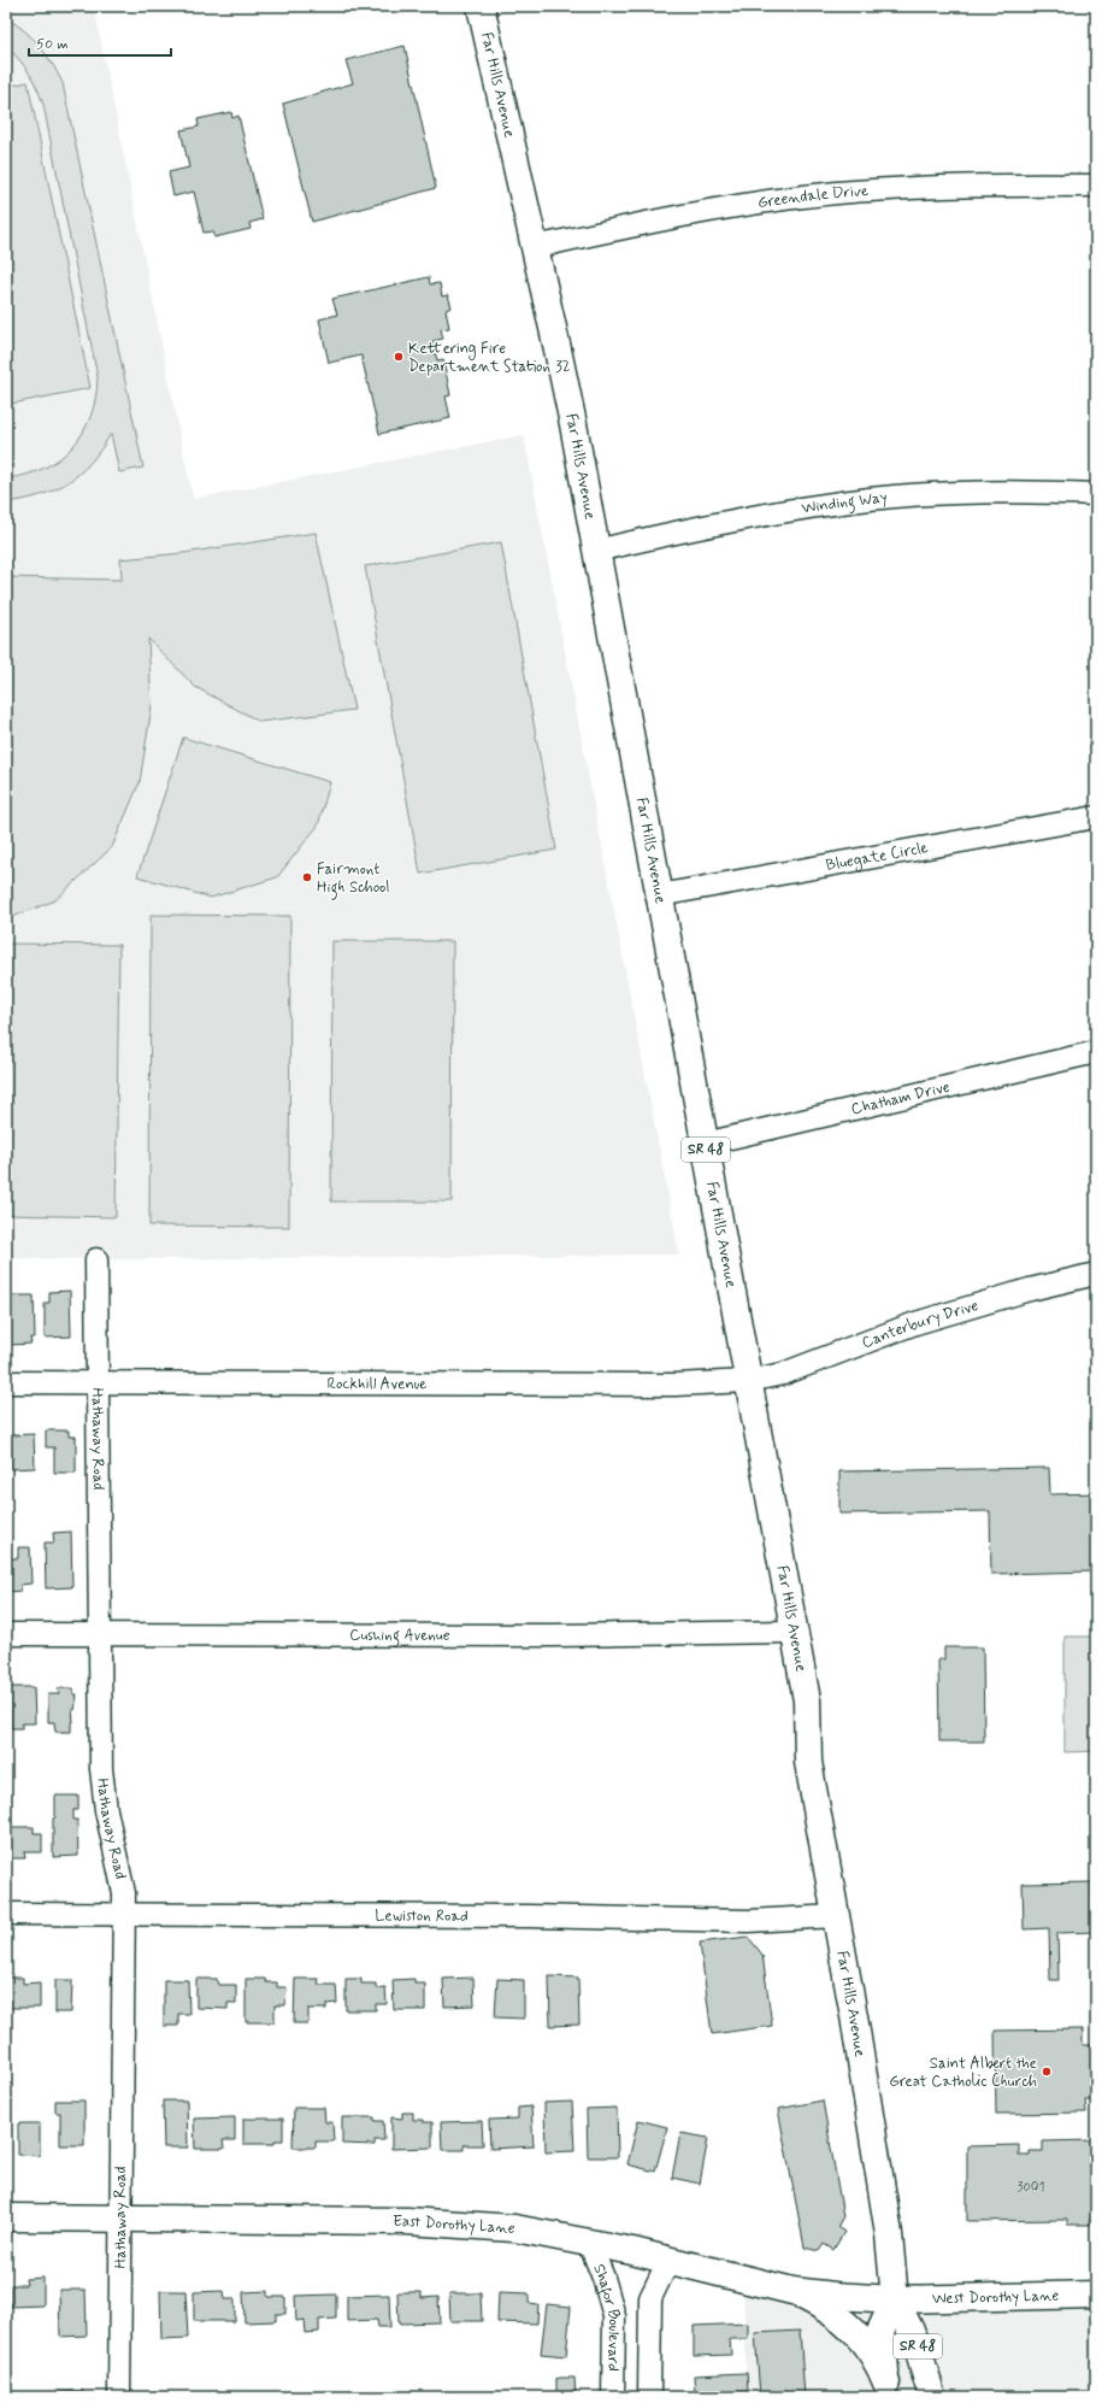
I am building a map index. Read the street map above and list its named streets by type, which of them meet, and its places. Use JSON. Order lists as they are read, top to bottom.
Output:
{
  "streets": {
    "main road": [
      "Far Hills Avenue",
      "SR 48",
      "East Dorothy Lane",
      "West Dorothy Lane"
    ],
    "street": [
      "Greendale Drive",
      "Winding Way",
      "Bluegate Circle",
      "Chatham Drive",
      "Canterbury Drive",
      "Rockhill Avenue",
      "Hathaway Road",
      "Cushing Avenue",
      "Lewiston Road",
      "Shafor Boulevard"
    ]
  },
  "crossings": [
    ["Far Hills Avenue", "Greendale Drive"],
    ["Far Hills Avenue", "Winding Way"],
    ["Far Hills Avenue", "Bluegate Circle"],
    ["Far Hills Avenue", "Chatham Drive"],
    ["Far Hills Avenue", "Canterbury Drive"],
    ["Far Hills Avenue", "Rockhill Avenue"],
    ["Far Hills Avenue", "Cushing Avenue"],
    ["Far Hills Avenue", "Lewiston Road"],
    ["Far Hills Avenue", "East Dorothy Lane"],
    ["Far Hills Avenue", "West Dorothy Lane"],
    ["Canterbury Drive", "Rockhill Avenue"],
    ["Rockhill Avenue", "Hathaway Road"],
    ["Hathaway Road", "Cushing Avenue"],
    ["Hathaway Road", "Lewiston Road"],
    ["Hathaway Road", "East Dorothy Lane"],
    ["East Dorothy Lane", "West Dorothy Lane"],
    ["East Dorothy Lane", "Shafor Boulevard"]
  ],
  "places": ["Kettering Fire Department Station 32", "Fairmont High School", "Saint Albert the Great Catholic Church"],
  "house_numbers": ["3001"],
  "scale_bar": "50 m"
}
